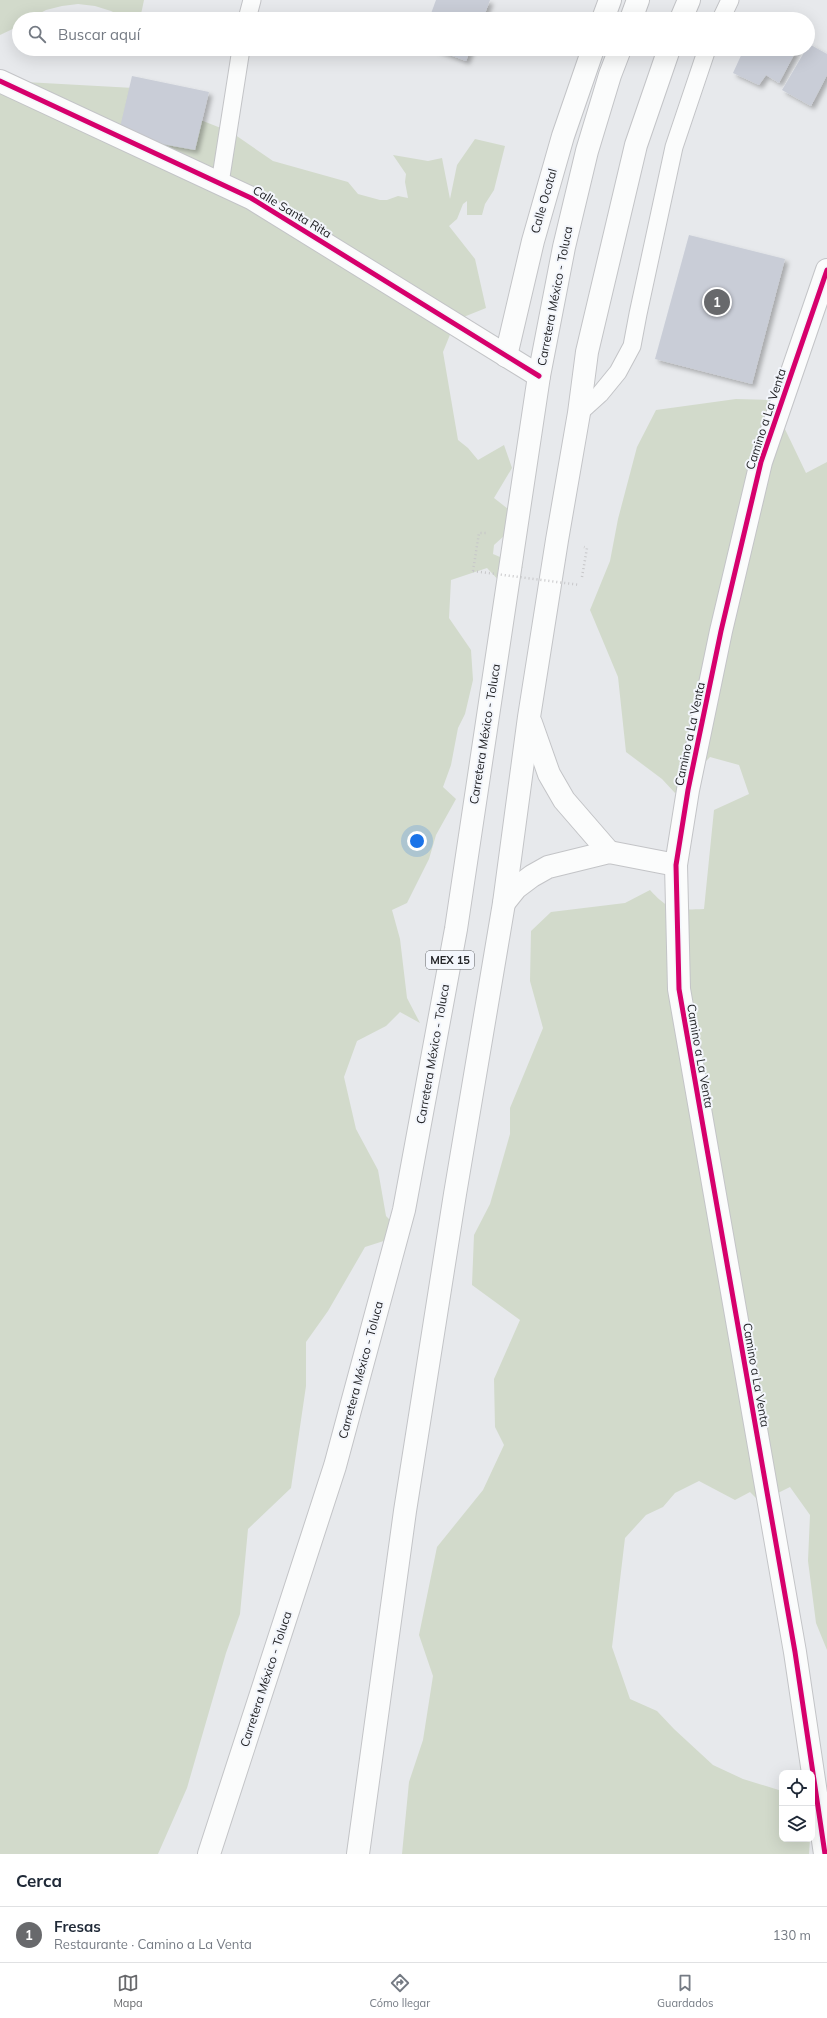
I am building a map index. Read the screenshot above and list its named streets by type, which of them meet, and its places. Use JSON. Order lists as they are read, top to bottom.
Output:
{
  "streets": {
    "main road": [
      "Calle Ocotal",
      "Calle Santa Rita",
      "Carretera México - Toluca",
      "Camino a La Venta",
      "MEX 15"
    ]
  },
  "crossings": [
    ["Calle Ocotal", "Calle Santa Rita"],
    ["Calle Santa Rita", "Carretera México - Toluca"]
  ],
  "page": {
    "search": "Buscar aquí",
    "pins": "1",
    "heading": "Cerca",
    "list": [
      {
        "mark": "1",
        "name": "Fresas",
        "note": "Restaurante · Camino a La Venta",
        "value": "130 m"
      }
    ],
    "nav": ["Mapa", "Cómo llegar", "Guardados"]
  }
}
